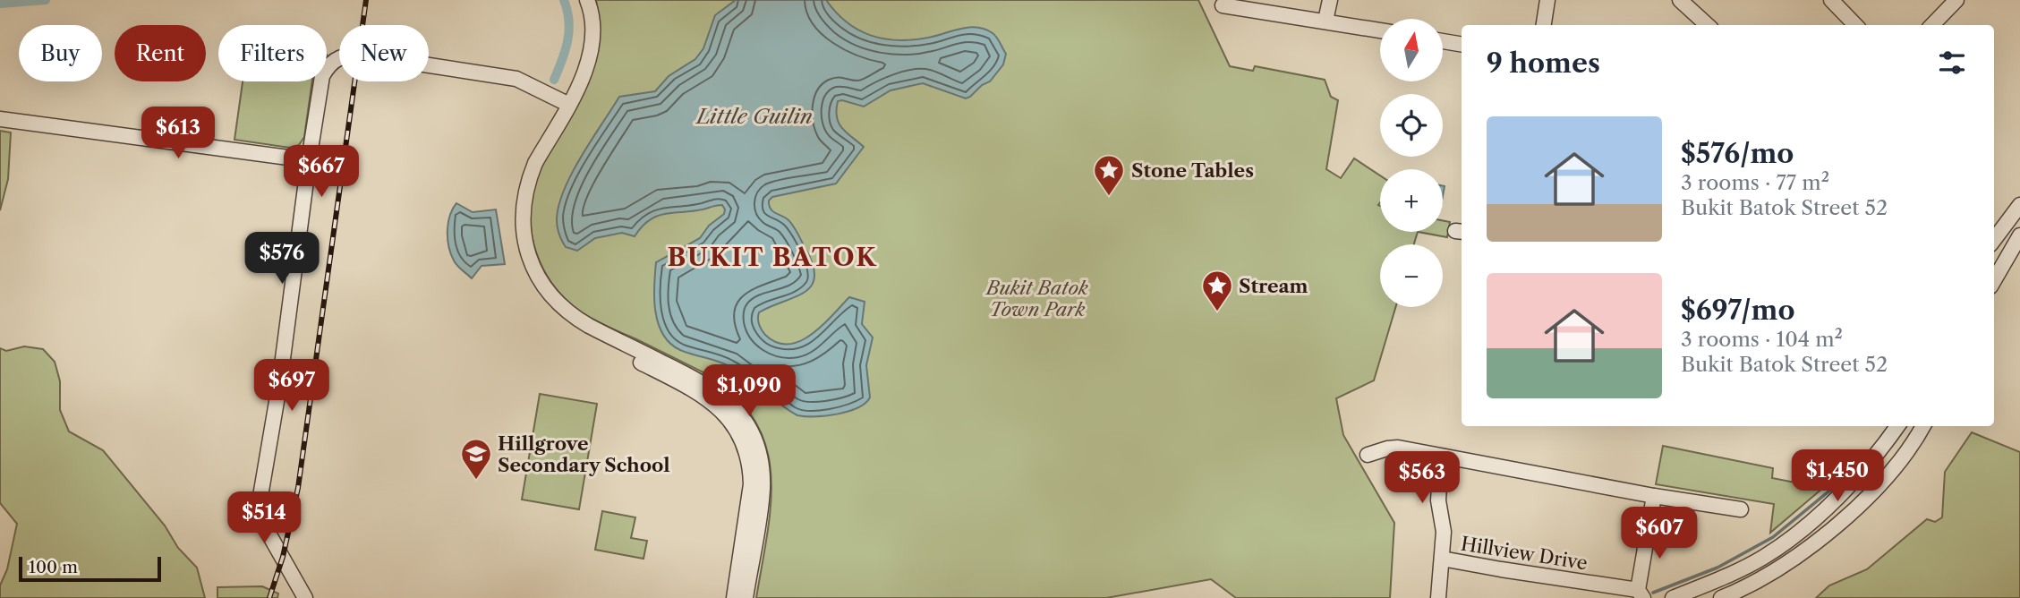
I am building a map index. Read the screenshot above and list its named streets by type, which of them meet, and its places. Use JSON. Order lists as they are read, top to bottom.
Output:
{
  "streets": {
    "street": ["Hillview Drive"]
  },
  "districts": ["BUKIT BATOK"],
  "water": ["Little Guilin"],
  "parks": ["Bukit Batok Town Park"],
  "places": {
    "place": ["Stone Tables", "Stream"],
    "school or university": ["Hillgrove Secondary School"]
  },
  "scale_bar": "100 m",
  "north": "top",
  "page": {
    "map_buttons": ["+", "−"],
    "chip": [
      "Buy",
      "Rent",
      "Filters",
      "New"
    ],
    "heading": "9 homes",
    "list": [
      {
        "name": "$576/mo",
        "note": "3 rooms · 77 m² · Bukit Batok Street 52"
      },
      {
        "name": "$697/mo",
        "note": "3 rooms · 104 m² · Bukit Batok Street 52"
      }
    ],
    "price": [
      "$613",
      "$667",
      "$576",
      "$697",
      "$1,090",
      "$1,450",
      "$563",
      "$514",
      "$607"
    ],
    "scale": "100 m"
  }
}
